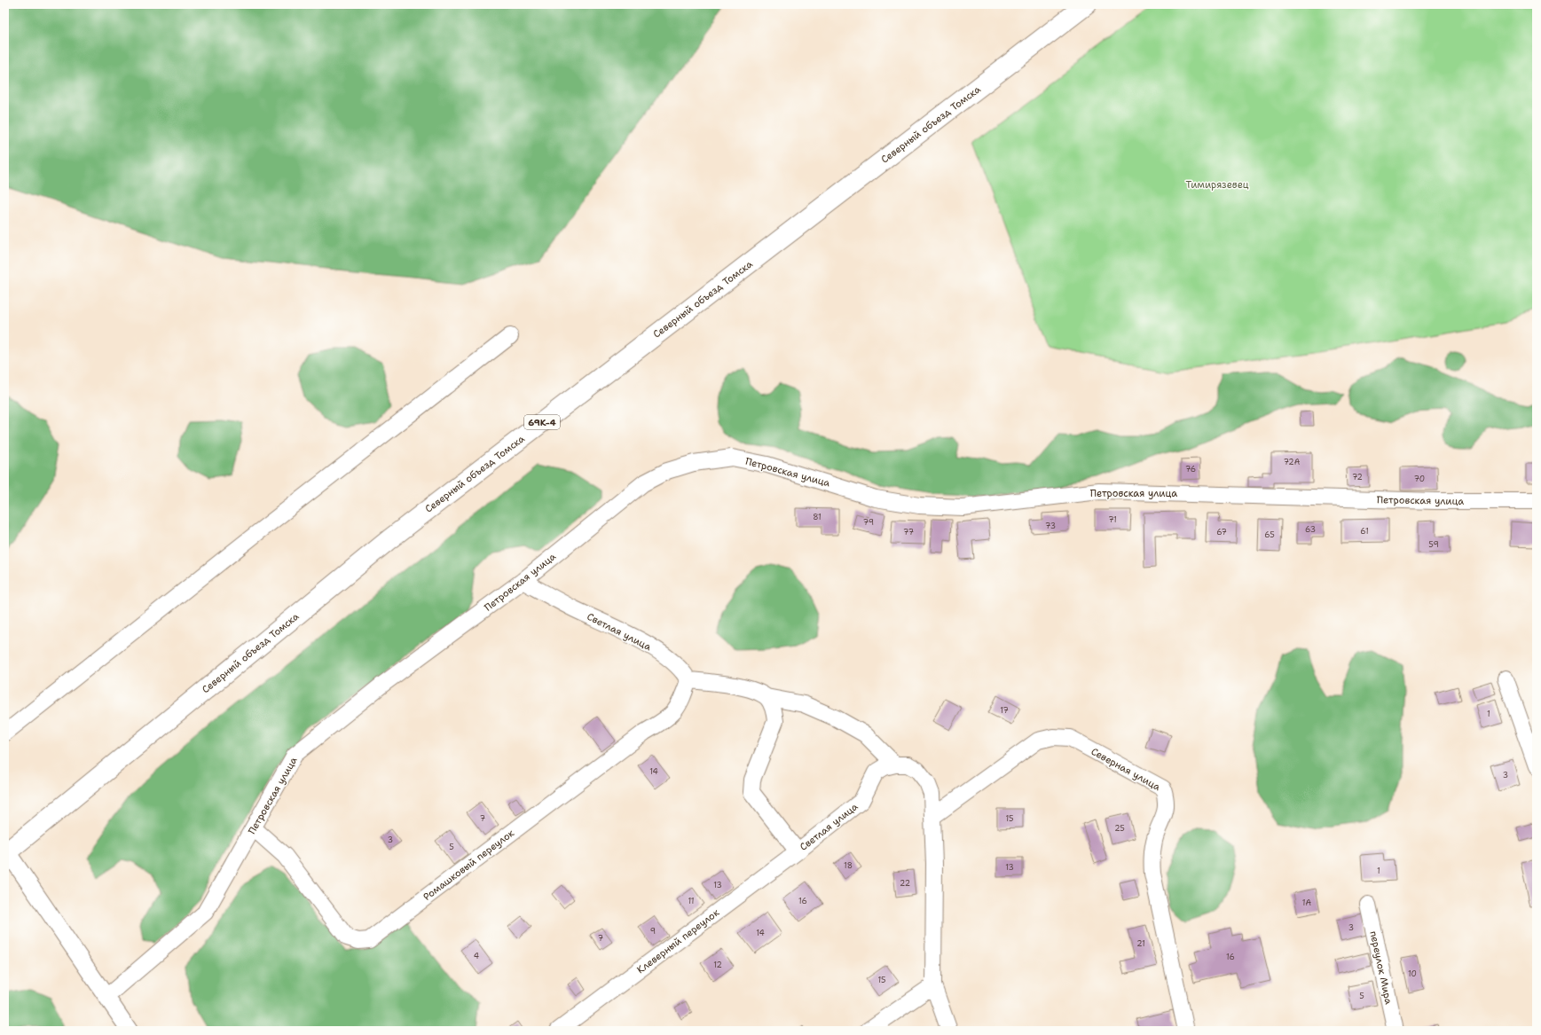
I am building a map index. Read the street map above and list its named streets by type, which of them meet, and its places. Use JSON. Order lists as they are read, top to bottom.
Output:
{
  "streets": {
    "main road": ["Северный объезд Томска", "69К-4"],
    "street": [
      "Петровская улица",
      "Светлая улица",
      "Северная улица",
      "Ромашковый переулок",
      "Клеверный переулок",
      "переулок Мира"
    ]
  },
  "crossings": [
    ["Петровская улица", "Светлая улица"],
    ["Петровская улица", "Ромашковый переулок"],
    ["Светлая улица", "Северная улица"],
    ["Светлая улица", "Ромашковый переулок"],
    ["Светлая улица", "Клеверный переулок"]
  ],
  "parks": ["Тимирязевец"],
  "house_numbers": [
    "72А",
    "76",
    "72",
    "70",
    "81",
    "71",
    "79",
    "73",
    "63",
    "61",
    "77",
    "67",
    "65",
    "59",
    "17",
    "1",
    "14",
    "3",
    "7",
    "15",
    "25",
    "3",
    "5",
    "18",
    "13",
    "1",
    "22",
    "13",
    "11",
    "16",
    "1А",
    "3",
    "9",
    "14",
    "7",
    "21",
    "4",
    "16",
    "12",
    "10",
    "15",
    "5"
  ]
}
